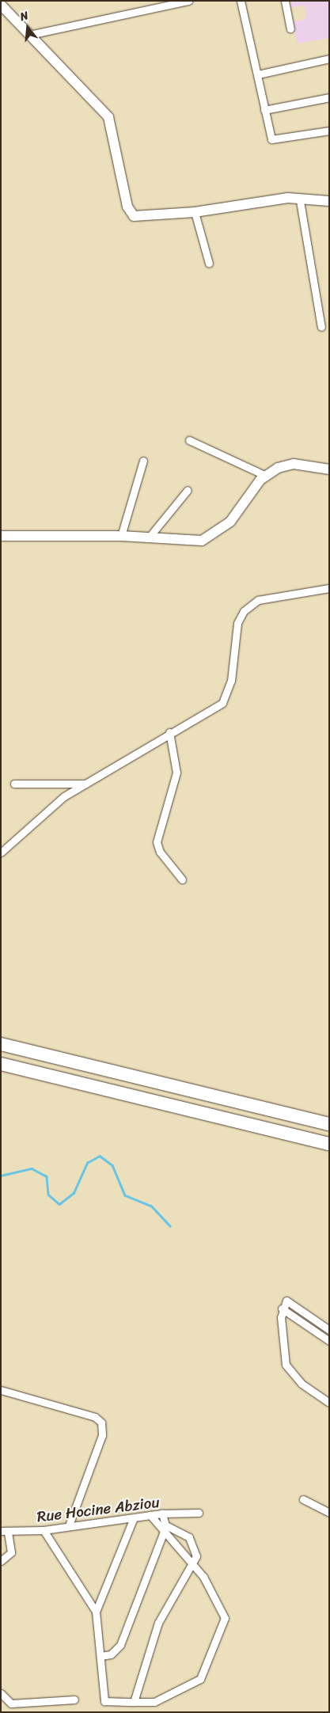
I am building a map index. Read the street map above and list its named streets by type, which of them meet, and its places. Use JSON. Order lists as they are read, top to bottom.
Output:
{
  "streets": {
    "street": ["Rue Hocine Abziou"]
  },
  "north": "top"
}
